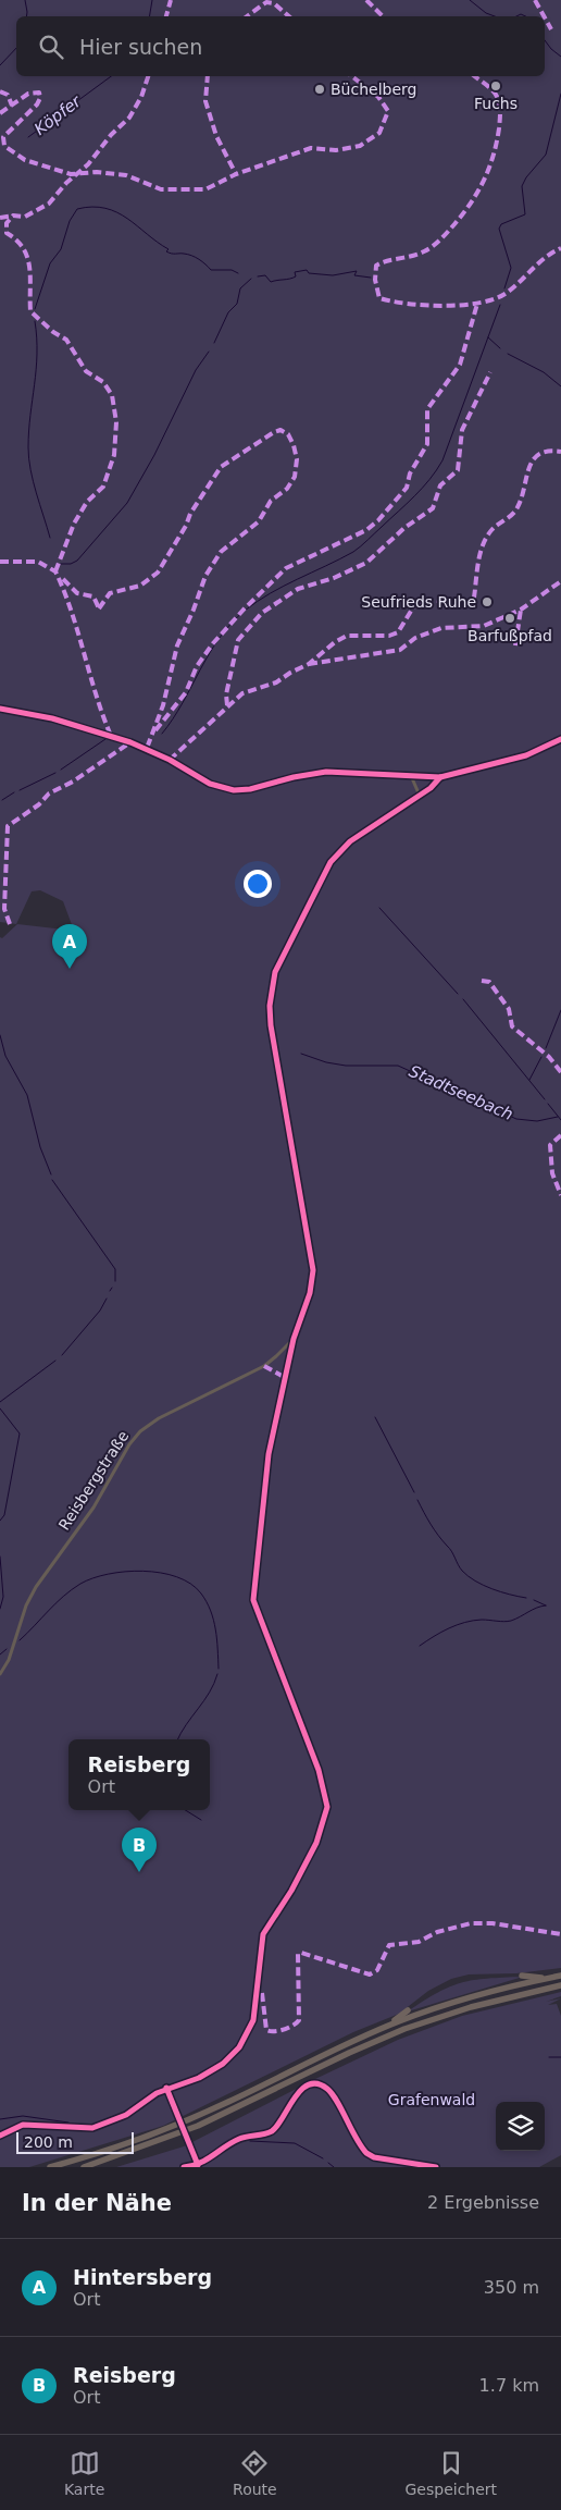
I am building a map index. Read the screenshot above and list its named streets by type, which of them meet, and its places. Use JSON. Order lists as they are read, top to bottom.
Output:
{
  "streets": {
    "street": ["Reisbergstraße"]
  },
  "water": ["Köpfer", "Stadtseebach"],
  "parks": ["Grafenwald"],
  "places": [
    "Fuchs",
    "Büchelberg",
    "Seufrieds Ruhe",
    "Barfußpfad"
  ],
  "scale_bar": "200 m",
  "page": {
    "search": "Hier suchen",
    "pins": ["A", "B"],
    "popup": ["Reisberg", "Ort"],
    "scale": "200 m",
    "heading": ["In der Nähe", "2 Ergebnisse"],
    "list": [
      {
        "mark": "A",
        "name": "Hintersberg",
        "note": "Ort",
        "value": "350 m"
      },
      {
        "mark": "B",
        "name": "Reisberg",
        "note": "Ort",
        "value": "1.7 km"
      }
    ],
    "nav": ["Karte", "Route", "Gespeichert"]
  }
}
